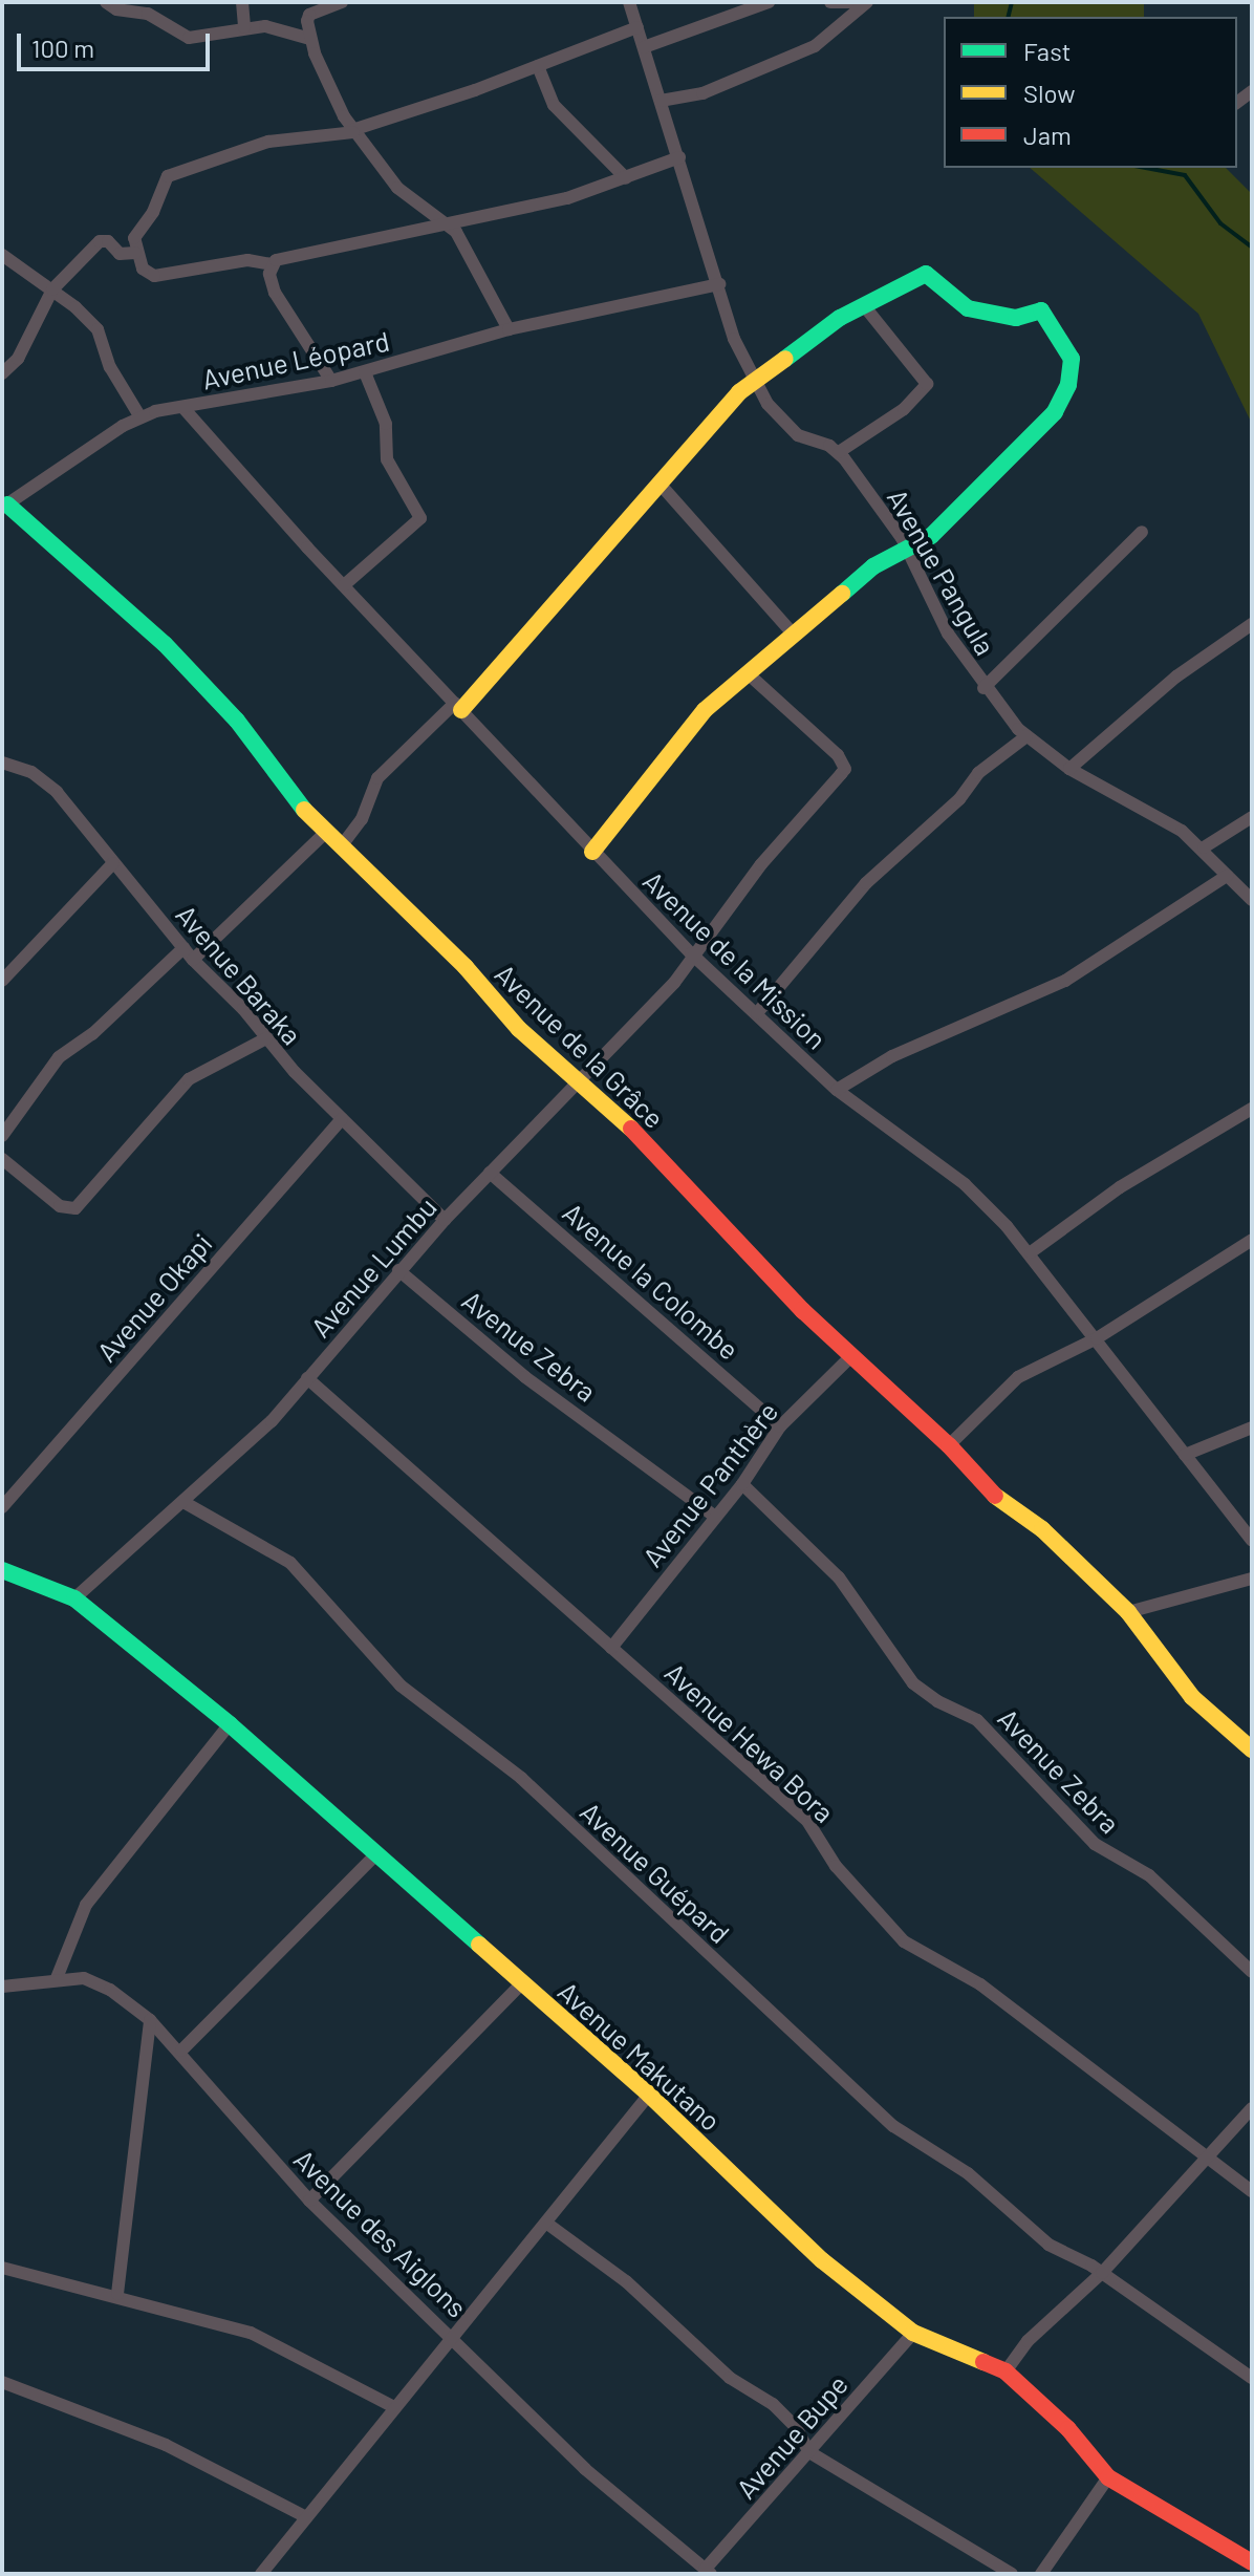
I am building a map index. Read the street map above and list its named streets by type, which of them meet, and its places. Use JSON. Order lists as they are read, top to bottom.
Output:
{
  "streets": {
    "street": [
      "Avenue Léopard",
      "Avenue Pangula",
      "Avenue de la Mission",
      "Avenue Baraka",
      "Avenue de la Grâce",
      "Avenue Lumbu",
      "Avenue la Colombe",
      "Avenue Okapi",
      "Avenue Zebra",
      "Avenue Panthère",
      "Avenue Hewa Bora",
      "Avenue Guépard",
      "Avenue Makutano",
      "Avenue des Aiglons",
      "Avenue Bupe"
    ]
  },
  "crossings": [
    ["Avenue Léopard", "Avenue de la Mission"],
    ["Avenue Léopard", "Avenue de la Grâce"],
    ["Avenue de la Mission", "Avenue Lumbu"],
    ["Avenue Baraka", "Avenue Lumbu"],
    ["Avenue Baraka", "Avenue Okapi"],
    ["Avenue de la Grâce", "Avenue Lumbu"],
    ["Avenue de la Grâce", "Avenue Panthère"],
    ["Avenue Lumbu", "Avenue la Colombe"],
    ["Avenue Lumbu", "Avenue Zebra"],
    ["Avenue Lumbu", "Avenue Hewa Bora"],
    ["Avenue Lumbu", "Avenue Guépard"],
    ["Avenue Lumbu", "Avenue Makutano"],
    ["Avenue la Colombe", "Avenue Panthère"],
    ["Avenue Zebra", "Avenue Panthère"],
    ["Avenue Panthère", "Avenue Hewa Bora"],
    ["Avenue Makutano", "Avenue Bupe"],
    ["Avenue des Aiglons", "Avenue Bupe"]
  ],
  "legend": ["Fast", "Slow", "Jam"],
  "scale_bar": "100 m"
}
